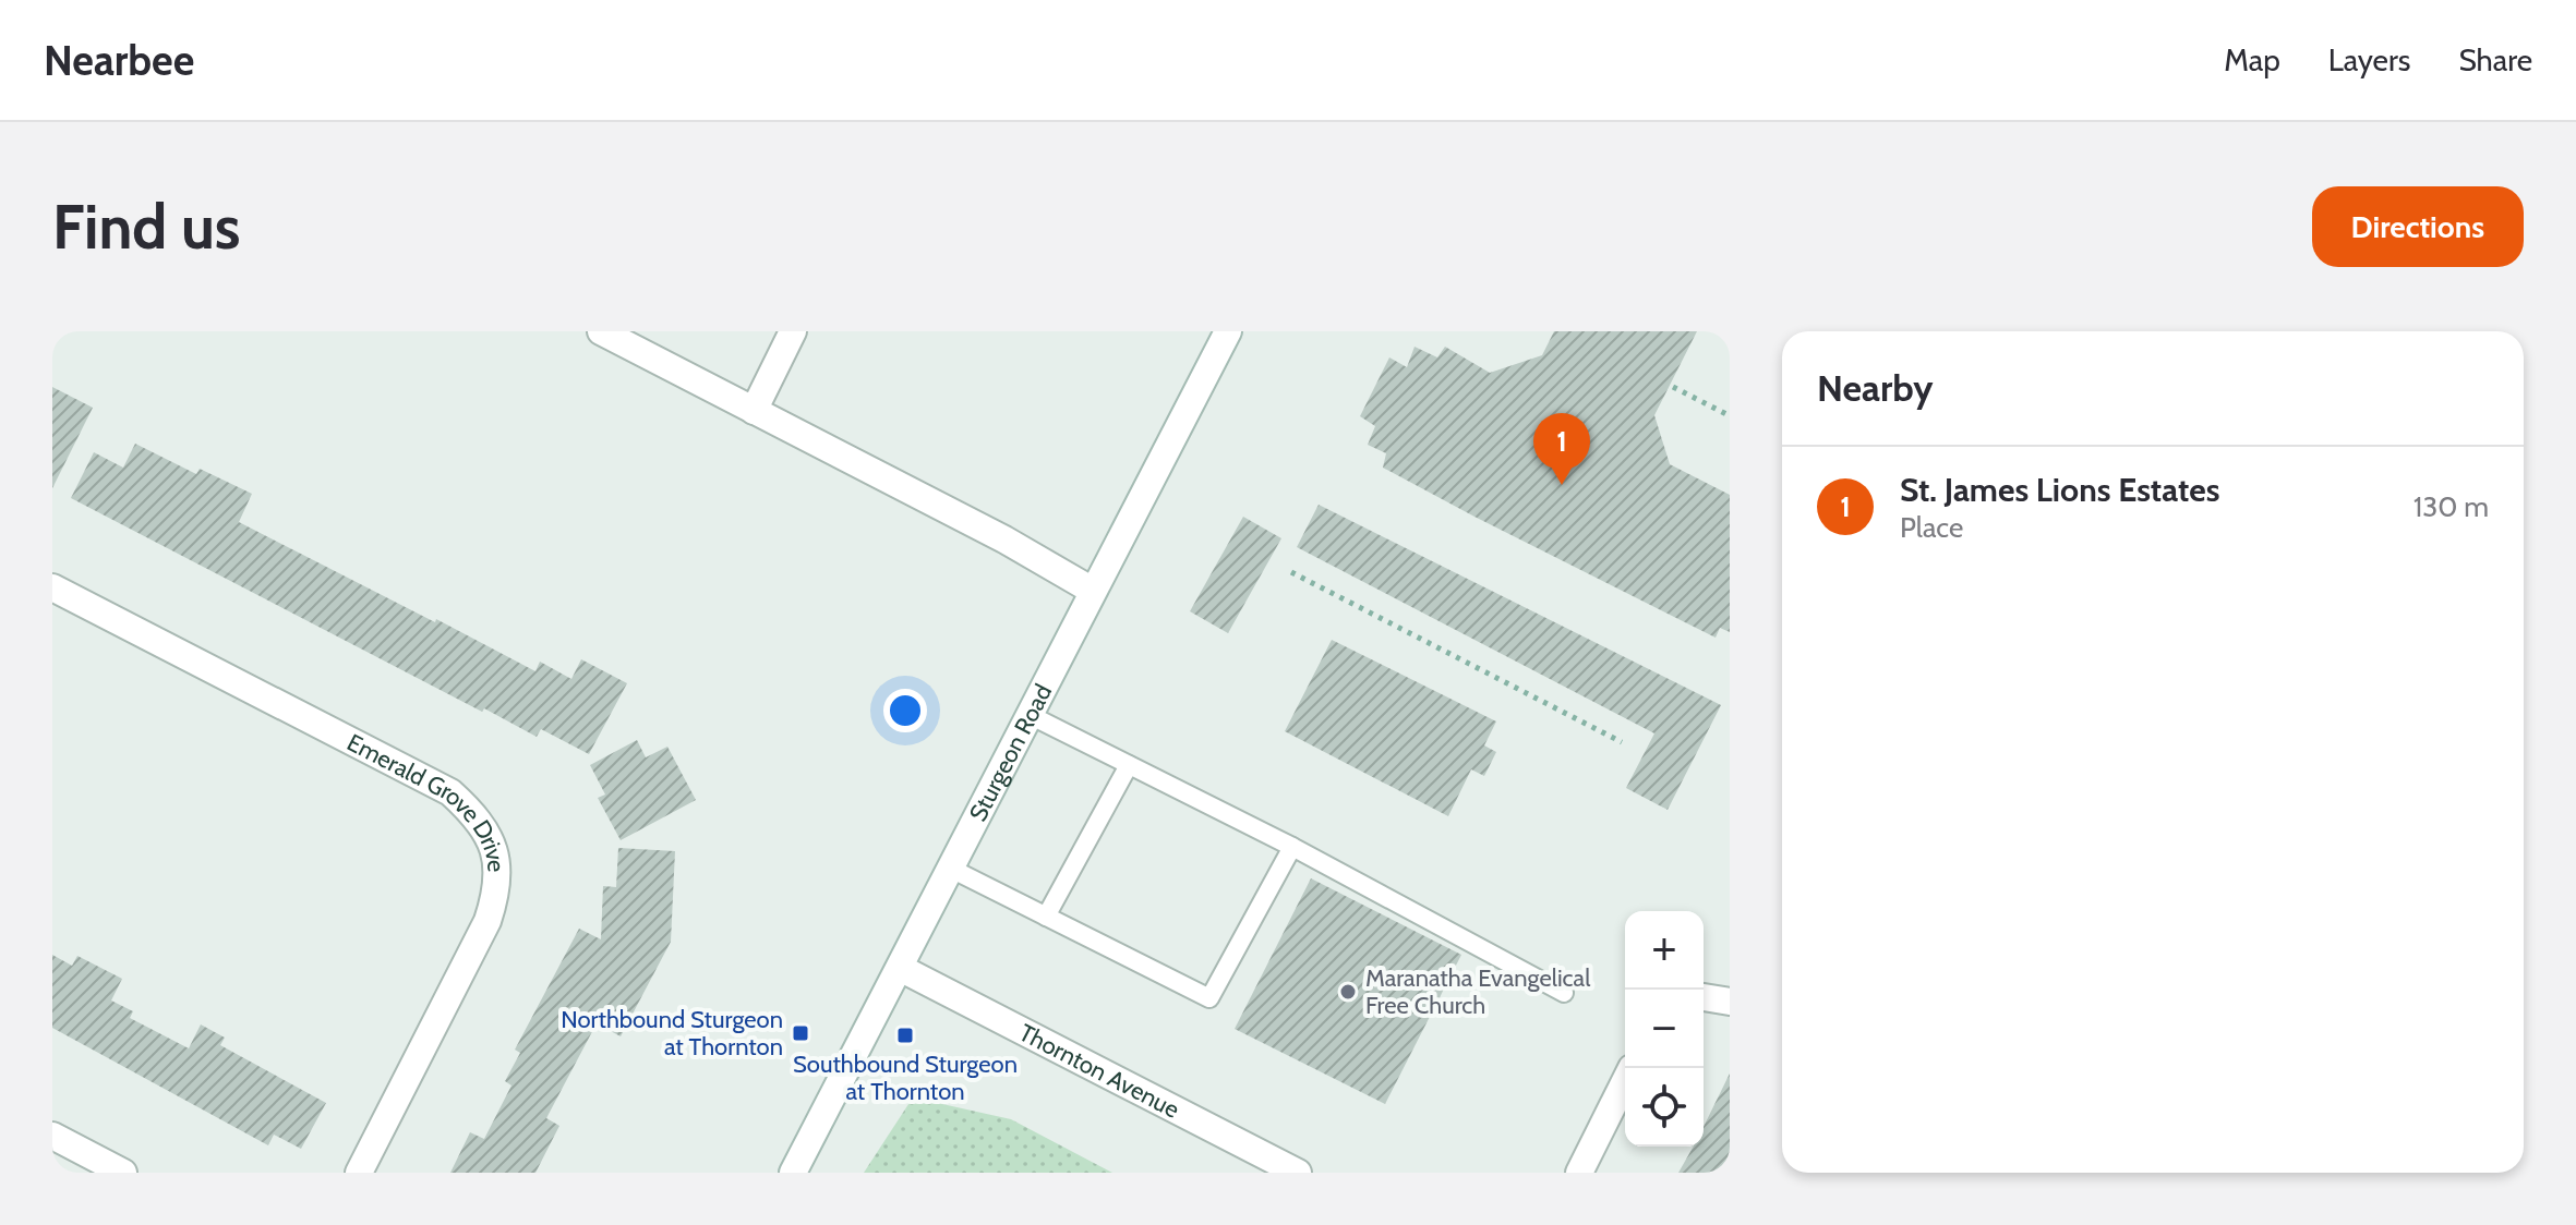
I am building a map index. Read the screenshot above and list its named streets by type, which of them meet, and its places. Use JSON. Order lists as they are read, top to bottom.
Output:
{
  "streets": {
    "street": ["Sturgeon Road", "Emerald Grove Drive", "Thornton Avenue"]
  },
  "crossings": [
    ["Sturgeon Road", "Thornton Avenue"]
  ],
  "places": {
    "other": ["Maranatha Evangelical Free Church"],
    "transit": ["Northbound Sturgeon at Thornton", "Southbound Sturgeon at Thornton"]
  },
  "page": {
    "header": "Nearbee",
    "nav": ["Map", "Layers", "Share"],
    "buttons": "Directions",
    "title": "Find us",
    "heading": "Nearby",
    "pins": "1",
    "list": [
      {
        "mark": "1",
        "name": "St. James Lions Estates",
        "note": "Place",
        "value": "130 m"
      }
    ],
    "map_buttons": ["+", "−"]
  }
}
